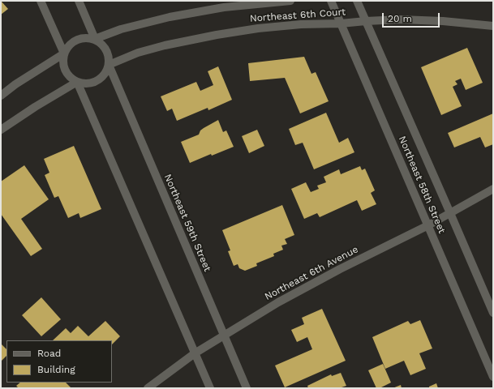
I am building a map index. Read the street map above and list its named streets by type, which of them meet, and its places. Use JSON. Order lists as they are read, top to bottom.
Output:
{
  "streets": {
    "street": [
      "Northeast 6th Court",
      "Northeast 58th Street",
      "Northeast 59th Street",
      "Northeast 6th Avenue"
    ]
  },
  "crossings": [
    ["Northeast 6th Court", "Northeast 58th Street"],
    ["Northeast 6th Court", "Northeast 59th Street"],
    ["Northeast 58th Street", "Northeast 6th Avenue"],
    ["Northeast 59th Street", "Northeast 6th Avenue"]
  ],
  "legend": ["Road", "Building"],
  "scale_bar": "20 m"
}
